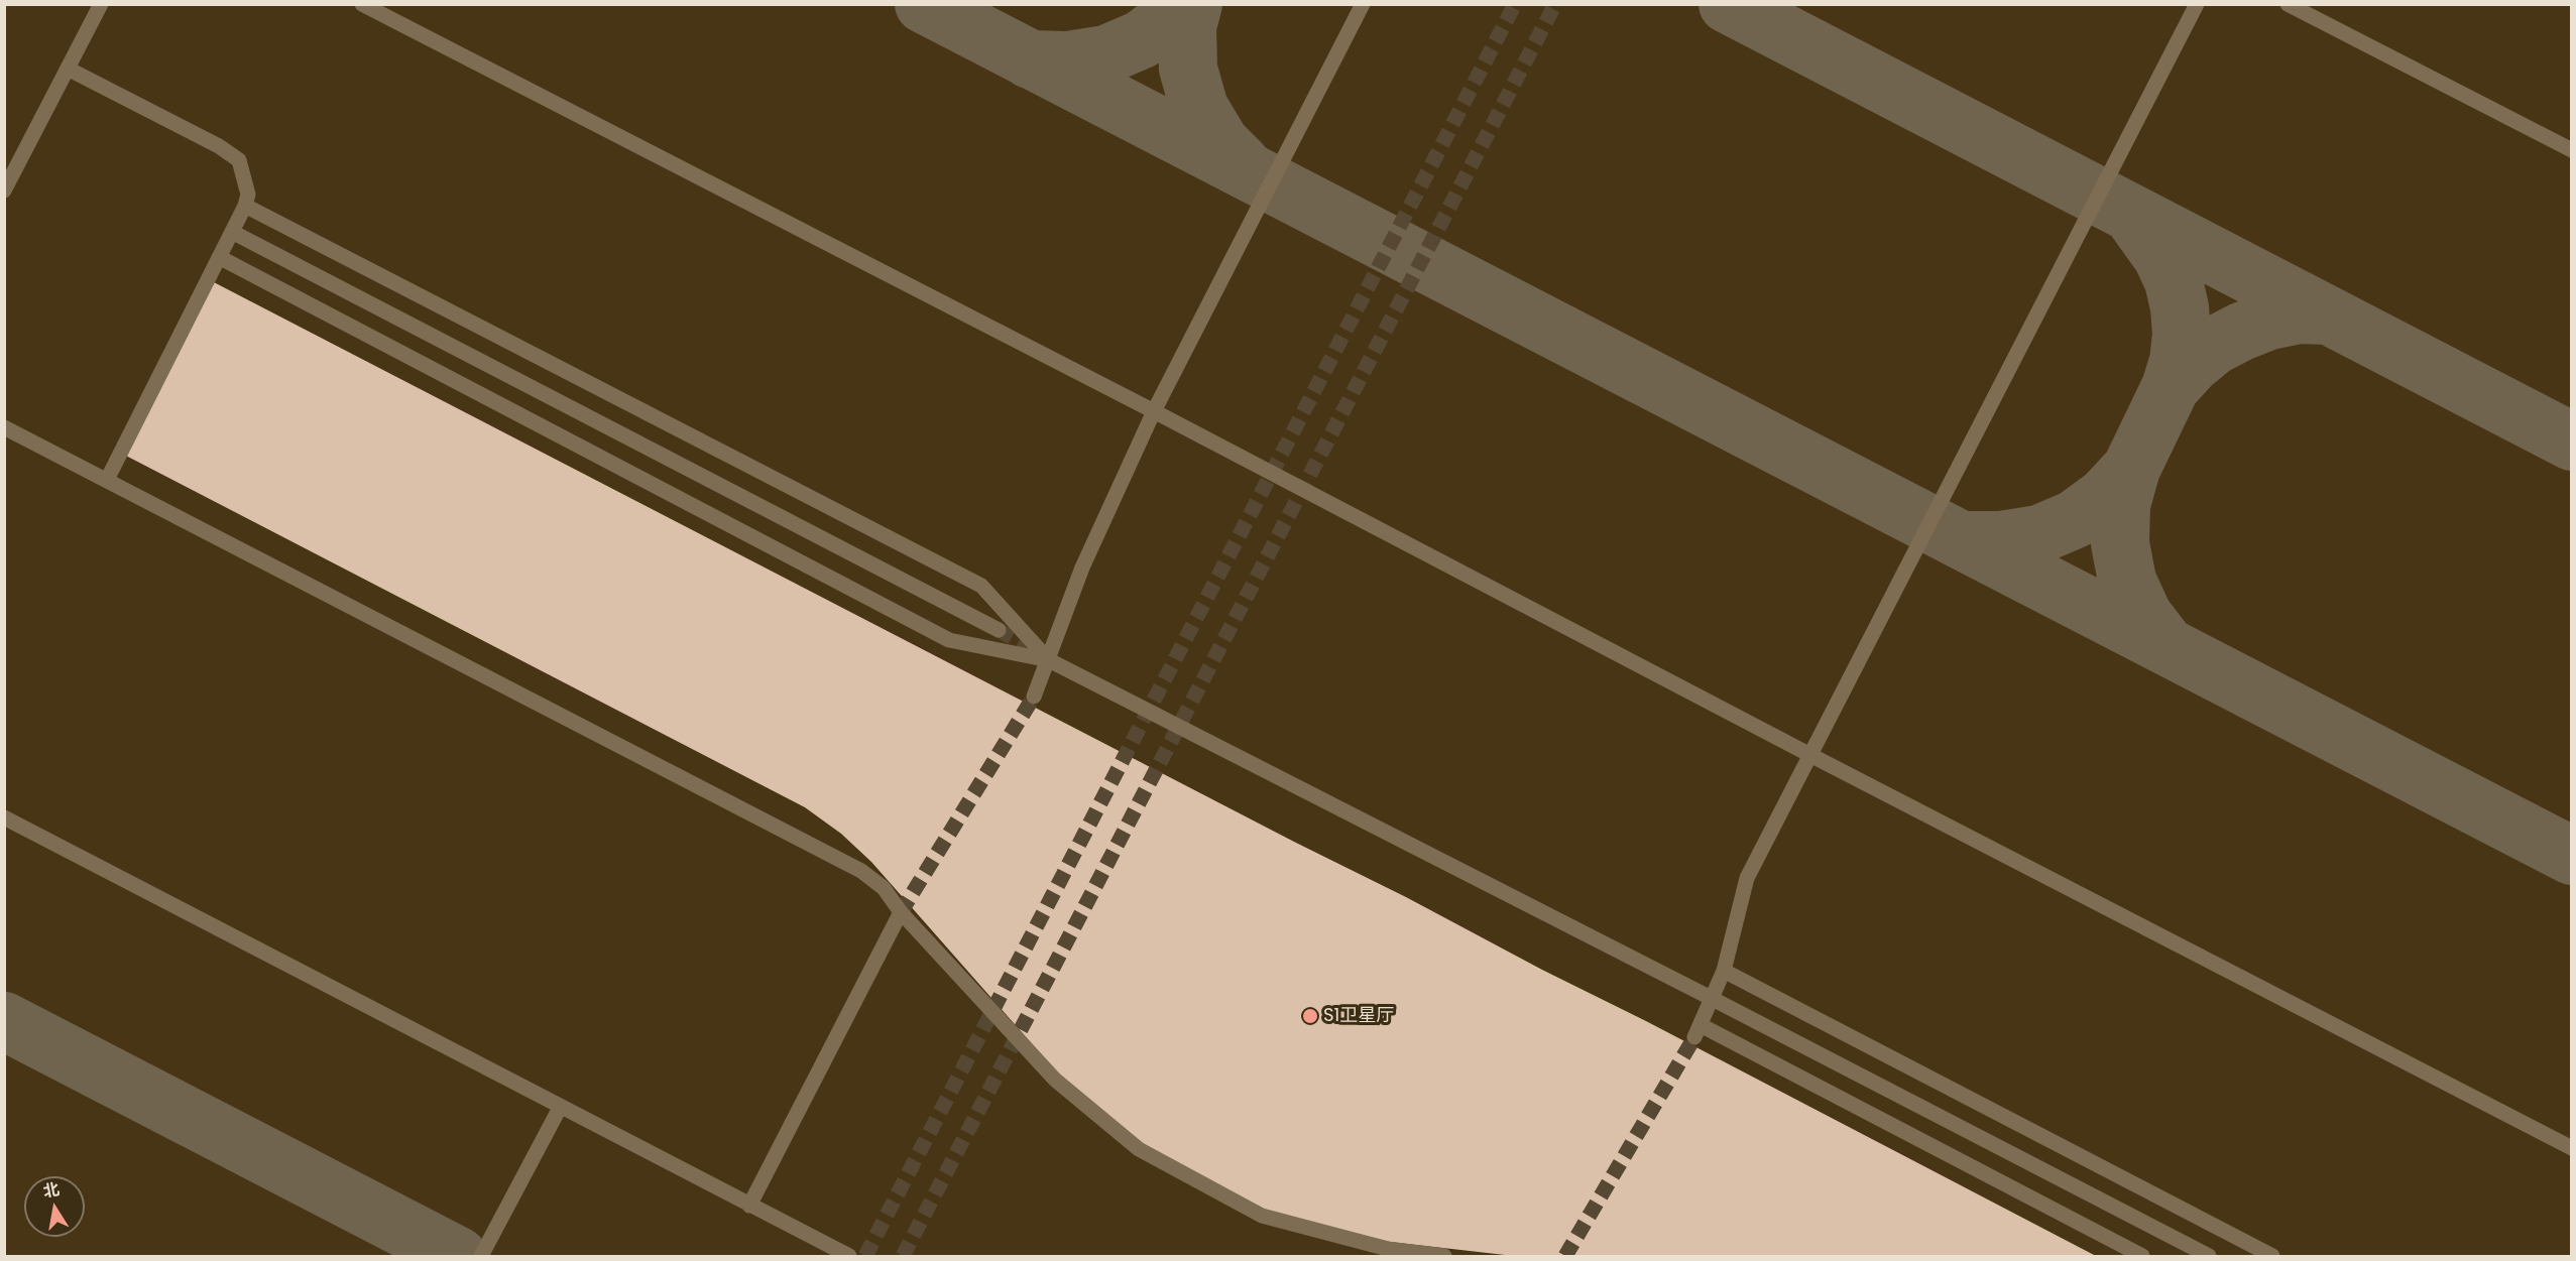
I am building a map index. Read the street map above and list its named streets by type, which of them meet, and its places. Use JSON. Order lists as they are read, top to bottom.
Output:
{
  "places": ["S1卫星厅"],
  "north": "top"
}
